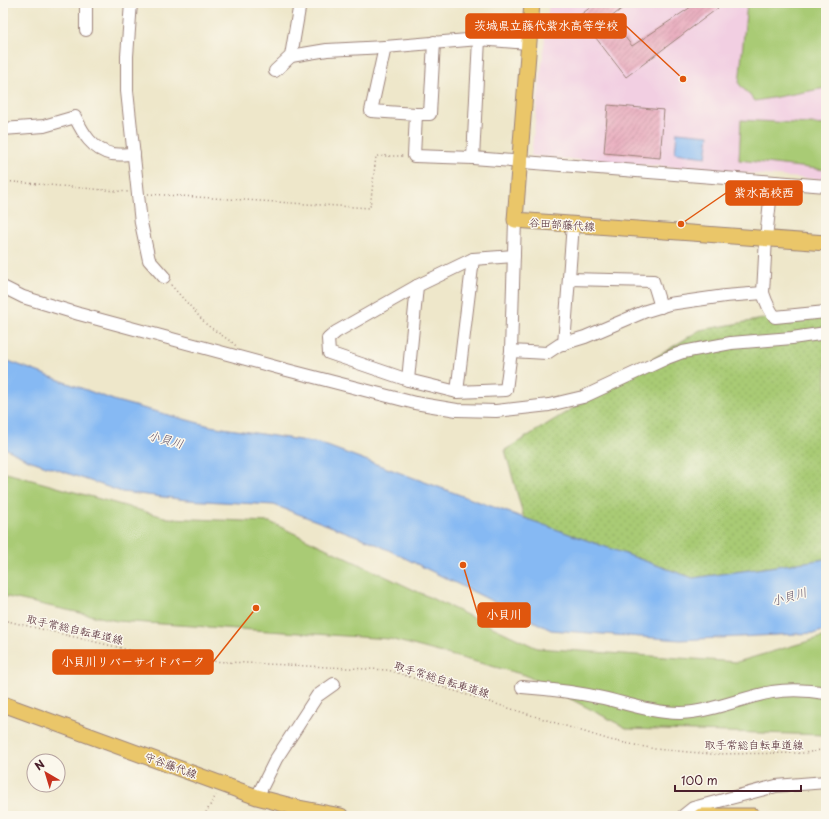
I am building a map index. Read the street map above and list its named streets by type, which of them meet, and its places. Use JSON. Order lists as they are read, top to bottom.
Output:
{
  "streets": {
    "main road": ["谷田部藤代線", "守谷藤代線"],
    "path": ["取手常総自転車道線"]
  },
  "water": ["小貝川"],
  "places": [
    "茨城県立藤代紫水高等学校",
    "紫水高校西",
    "小貝川",
    "小貝川リバーサイドパーク"
  ],
  "scale_bar": "100 m",
  "north": "top left"
}
